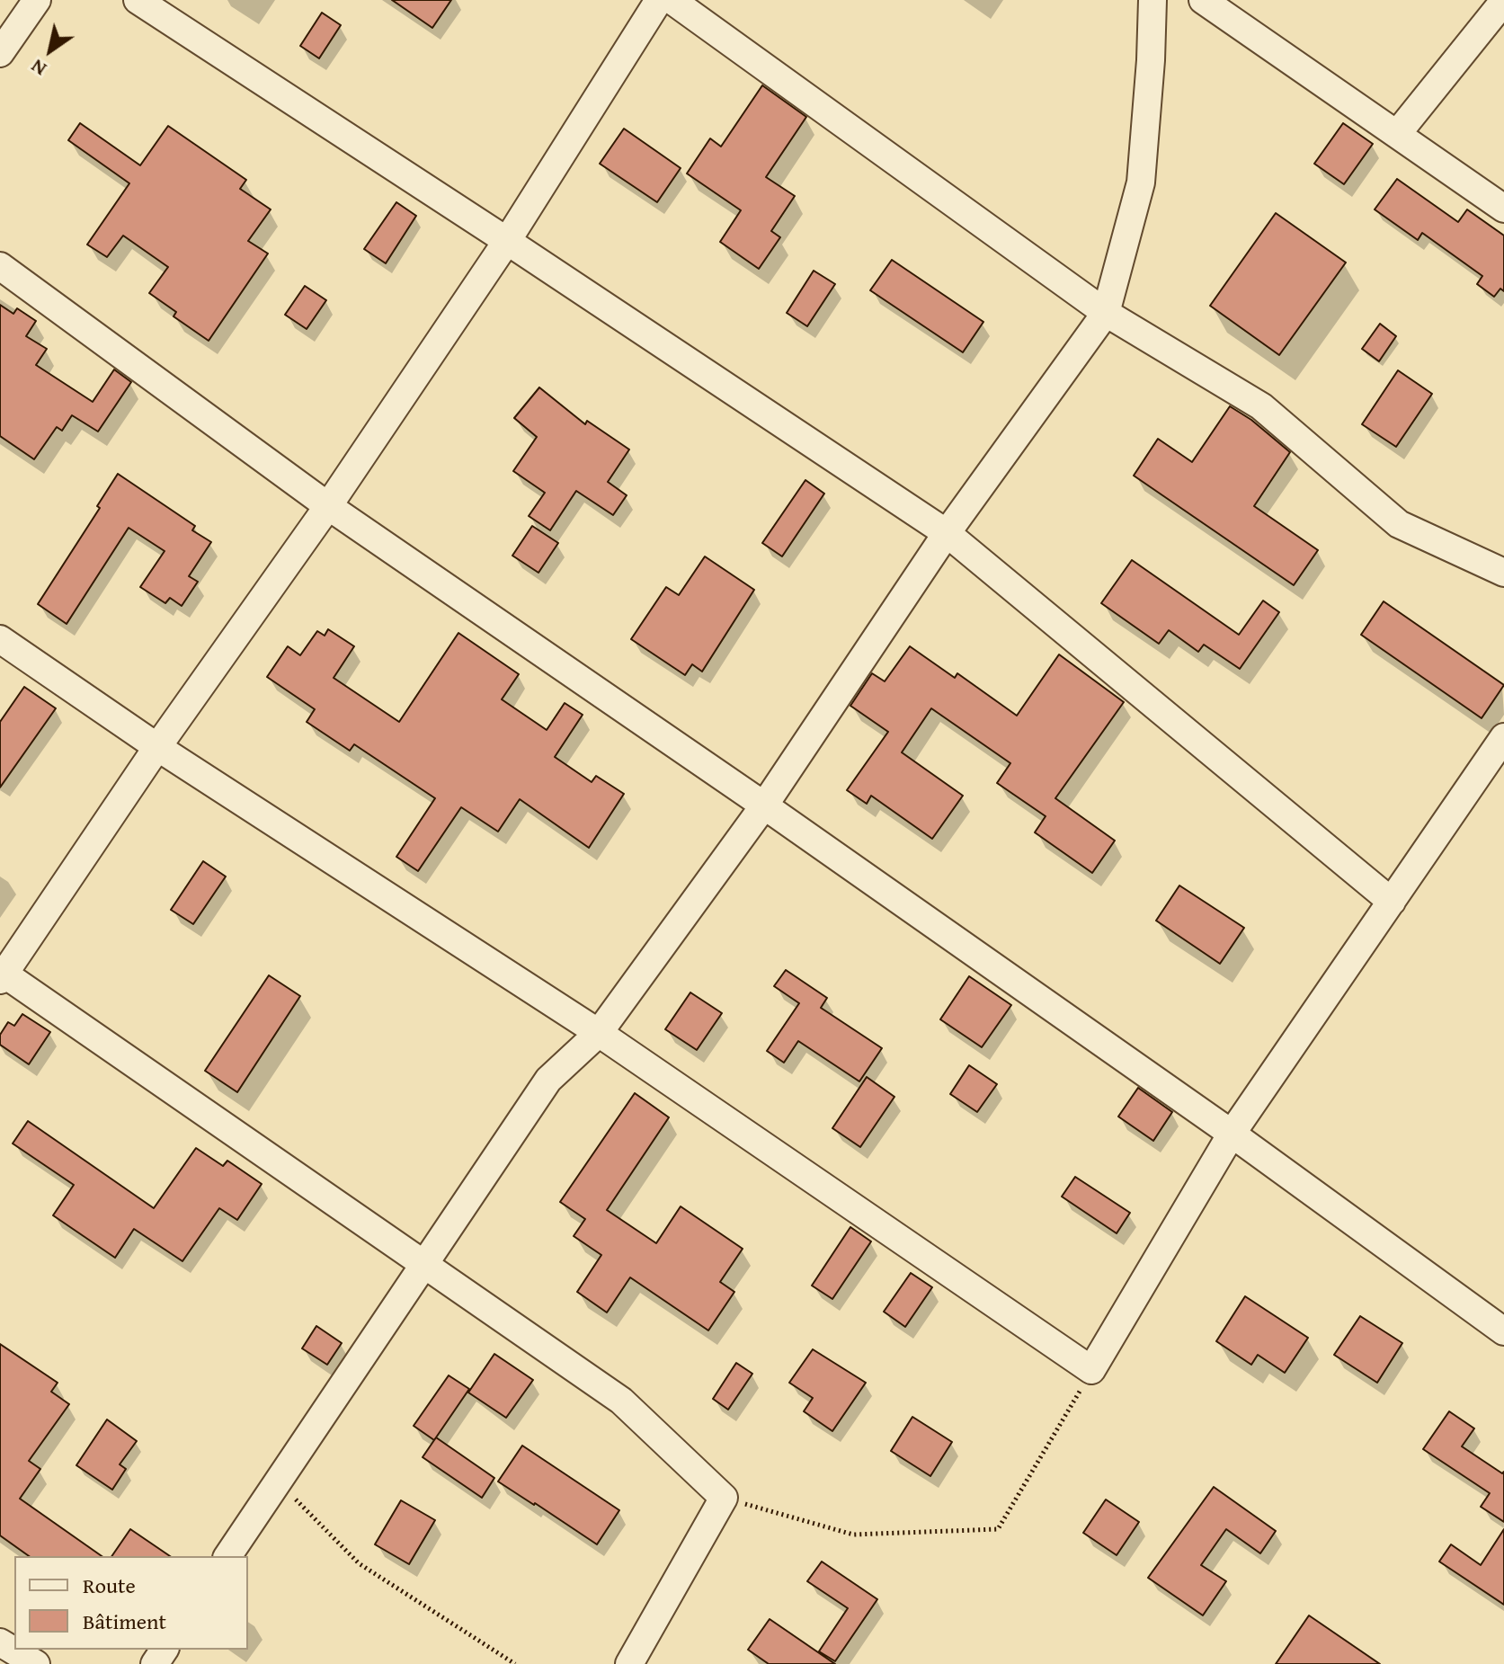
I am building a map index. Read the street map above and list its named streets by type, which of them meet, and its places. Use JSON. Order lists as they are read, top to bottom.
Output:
{
  "legend": ["Route", "Bâtiment"],
  "north": "bottom left"
}
